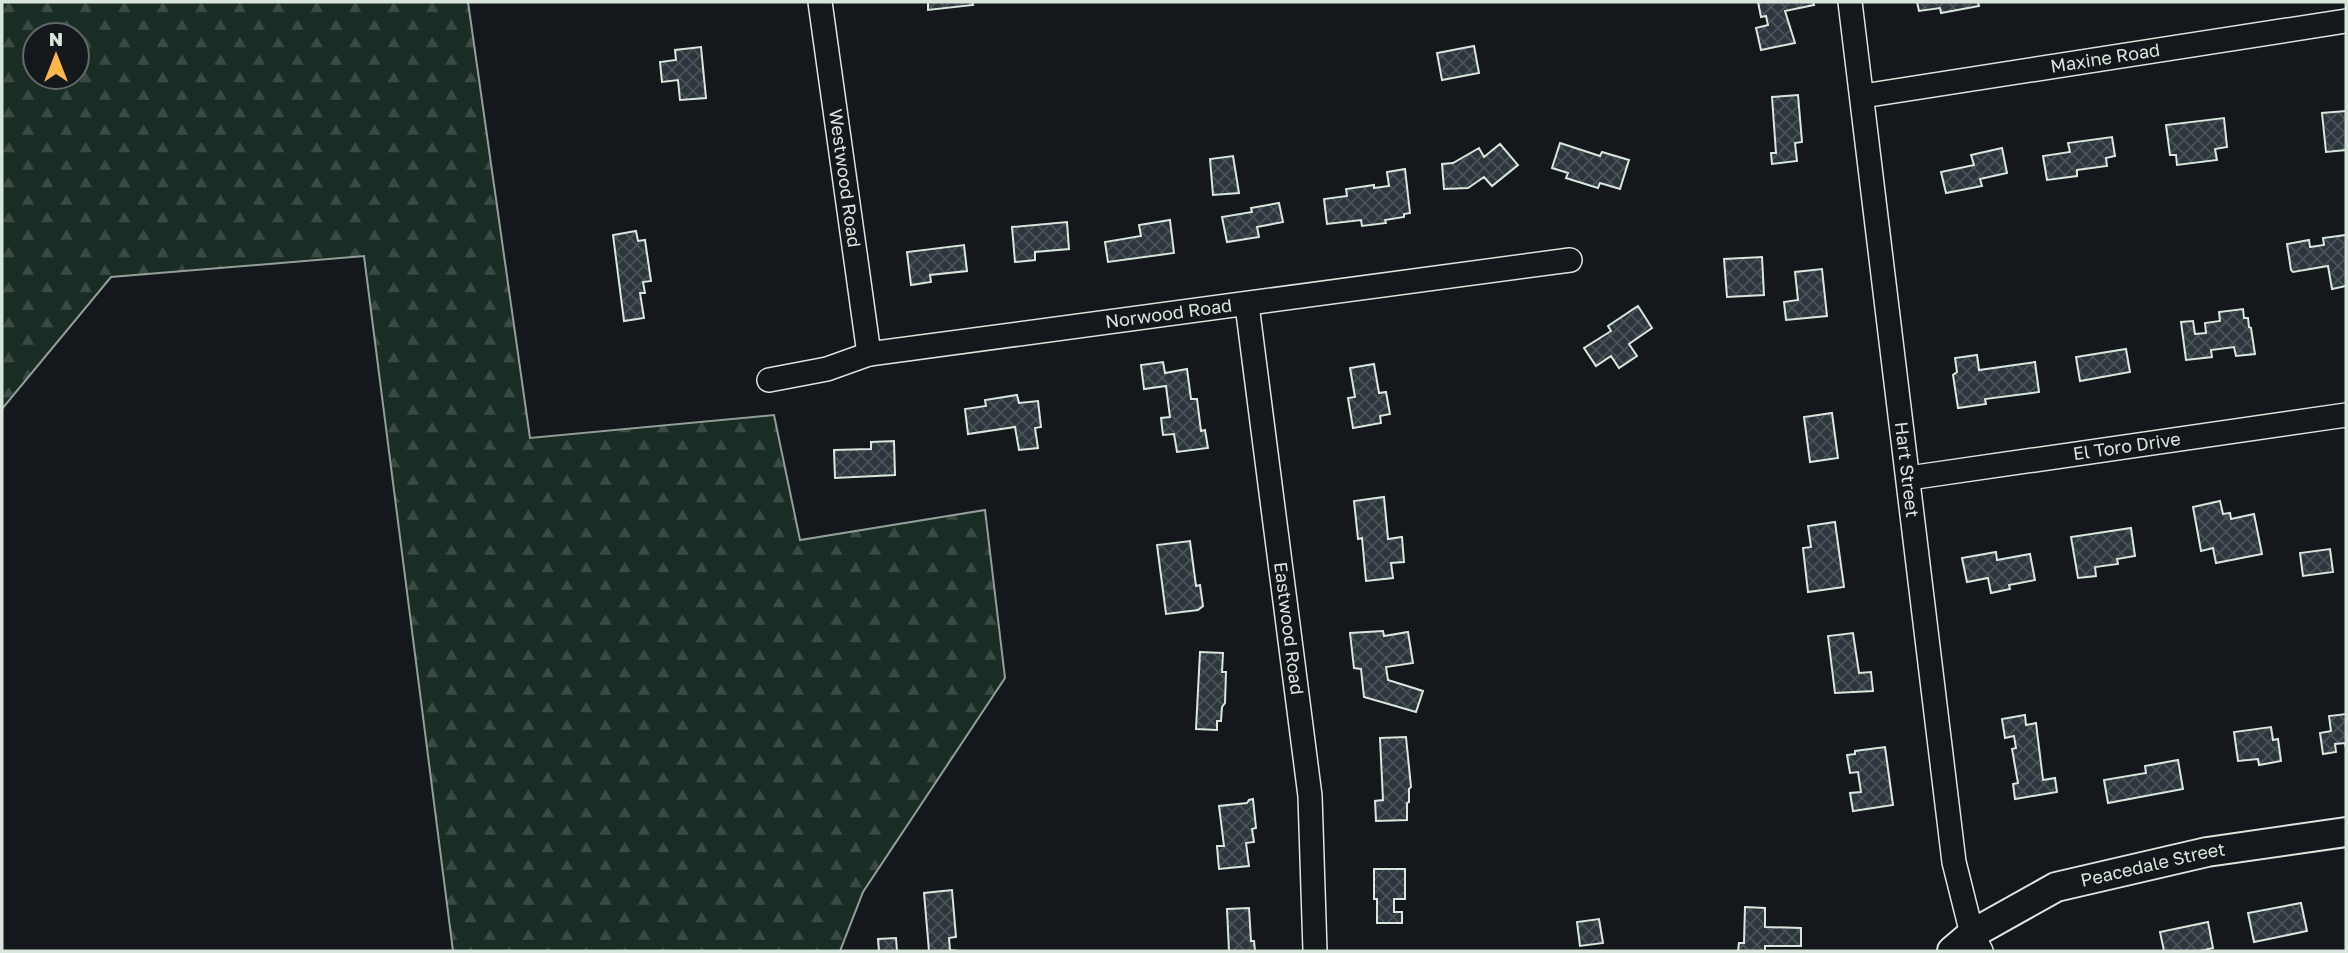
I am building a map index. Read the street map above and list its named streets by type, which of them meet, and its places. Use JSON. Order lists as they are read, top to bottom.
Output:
{
  "streets": {
    "main road": ["Peacedale Street"],
    "street": [
      "Maxine Road",
      "Westwood Road",
      "Norwood Road",
      "El Toro Drive",
      "Hart Street",
      "Eastwood Road"
    ]
  },
  "crossings": [
    ["Maxine Road", "Hart Street"],
    ["Westwood Road", "Norwood Road"],
    ["Norwood Road", "Eastwood Road"],
    ["El Toro Drive", "Hart Street"],
    ["Hart Street", "Peacedale Street"]
  ],
  "north": "top"
}
